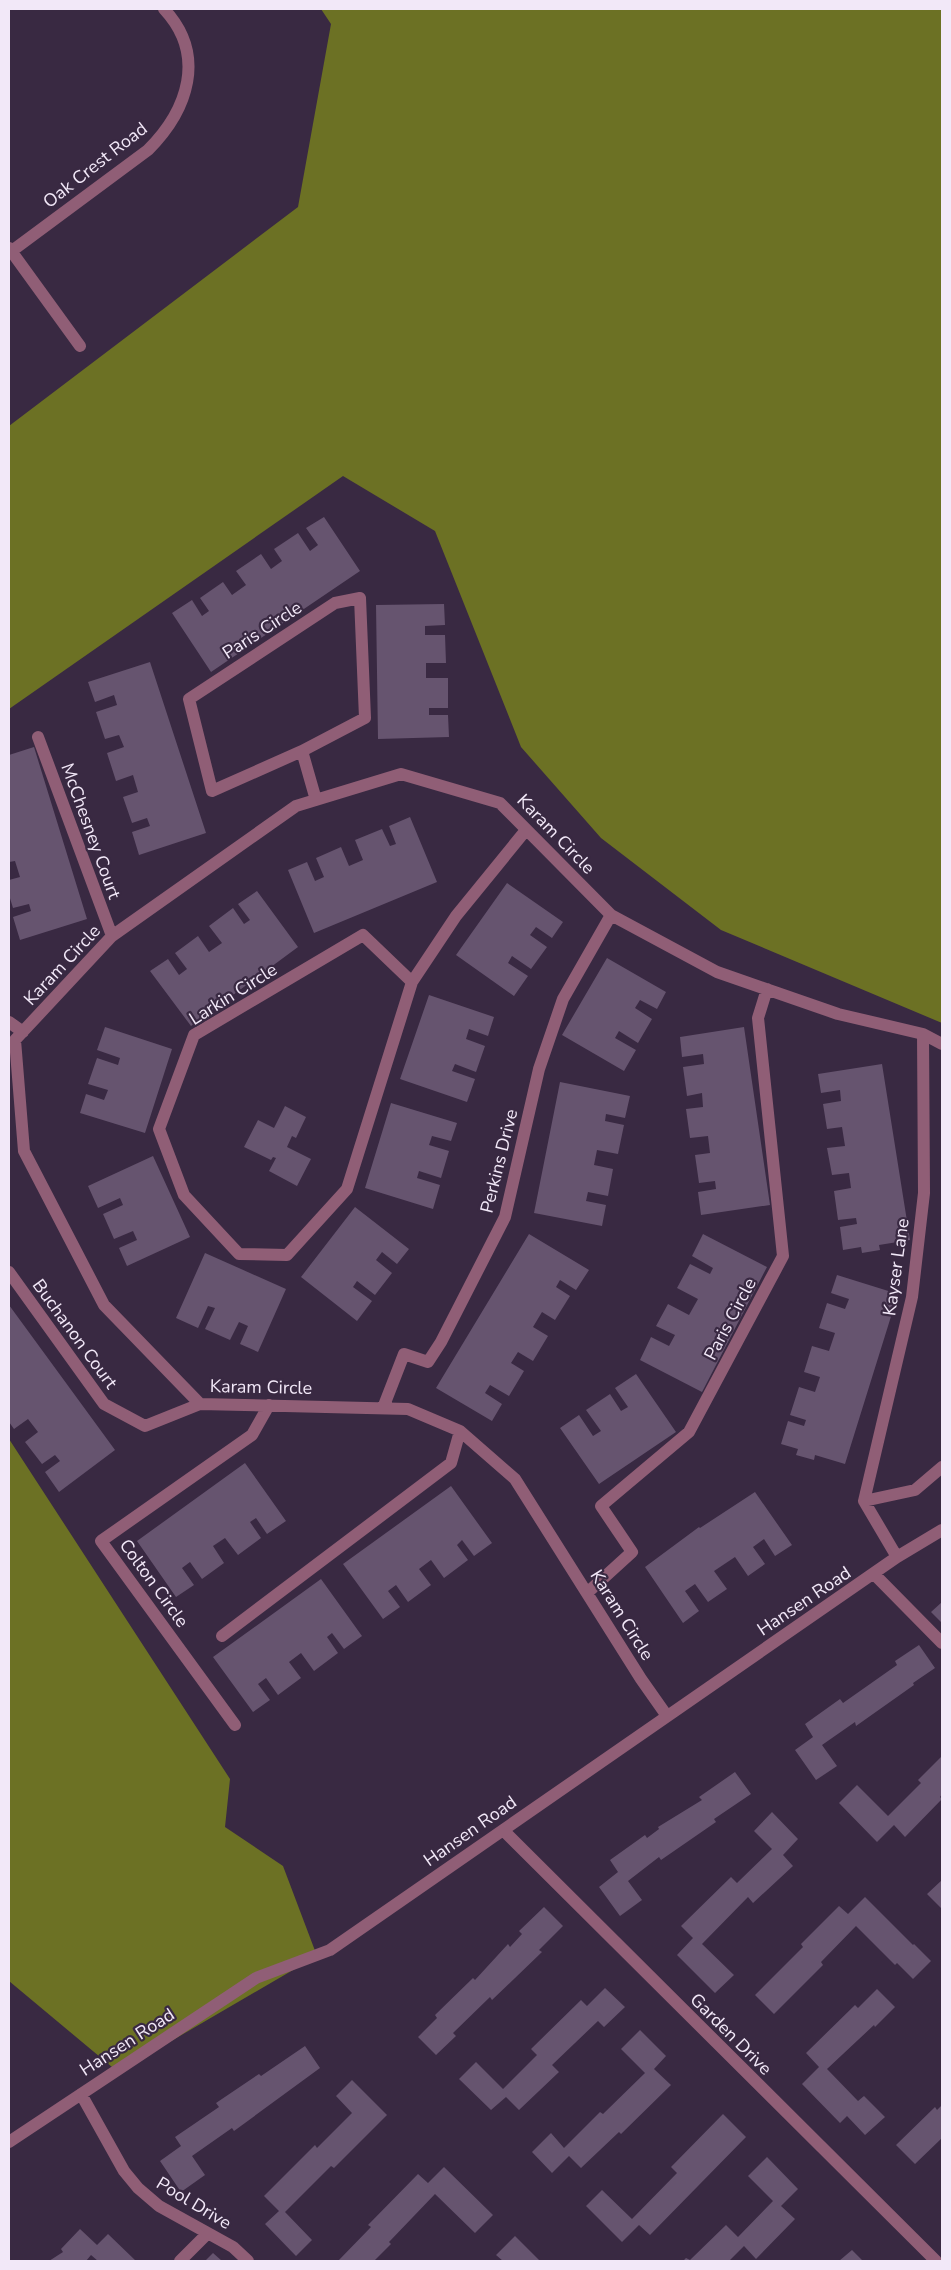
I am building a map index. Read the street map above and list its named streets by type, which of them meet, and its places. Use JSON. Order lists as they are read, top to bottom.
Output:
{
  "streets": {
    "street": [
      "Oak Crest Road",
      "Paris Circle",
      "McChesney Court",
      "Karam Circle",
      "Larkin Circle",
      "Perkins Drive",
      "Kayser Lane",
      "Buchanon Court",
      "Colton Circle",
      "Hansen Road",
      "Garden Drive",
      "Pool Drive"
    ]
  },
  "crossings": [
    ["Paris Circle", "Karam Circle"],
    ["McChesney Court", "Karam Circle"],
    ["Karam Circle", "Larkin Circle"],
    ["Karam Circle", "Perkins Drive"],
    ["Karam Circle", "Kayser Lane"],
    ["Karam Circle", "Buchanon Court"],
    ["Karam Circle", "Colton Circle"],
    ["Karam Circle", "Hansen Road"],
    ["Hansen Road", "Garden Drive"],
    ["Hansen Road", "Pool Drive"]
  ]
}
